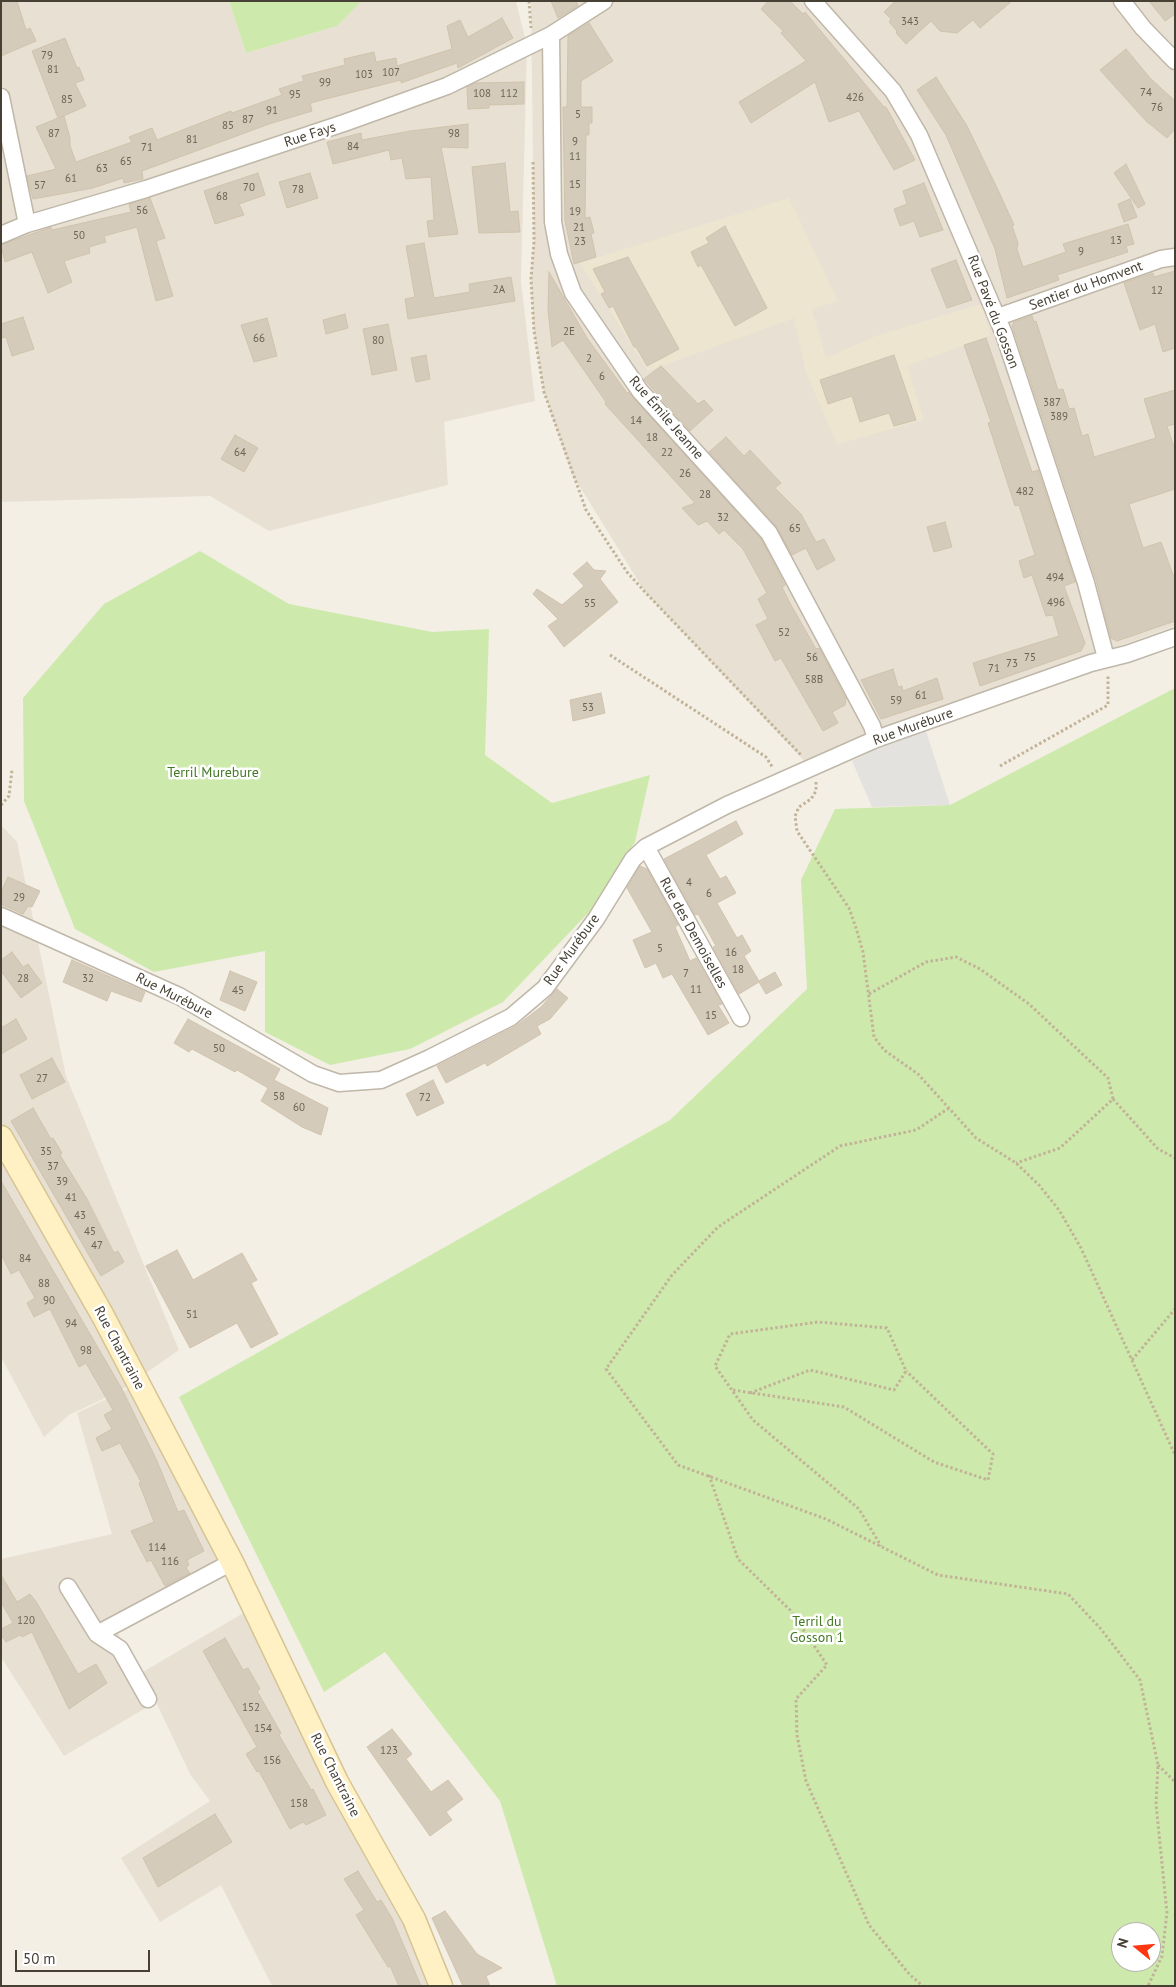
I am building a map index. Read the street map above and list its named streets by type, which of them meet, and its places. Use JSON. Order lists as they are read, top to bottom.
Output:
{
  "streets": {
    "street": [
      "Rue Fays",
      "Sentier du Homvent",
      "Rue Pavé du Gosson",
      "Rue Émile Jeanne",
      "Rue Murébure",
      "Rue des Demoiselles",
      "Rue Chantraine"
    ]
  },
  "crossings": [
    ["Rue Fays", "Rue Émile Jeanne"],
    ["Sentier du Homvent", "Rue Pavé du Gosson"],
    ["Rue Pavé du Gosson", "Rue Murébure"],
    ["Rue Émile Jeanne", "Rue Murébure"],
    ["Rue Murébure", "Rue des Demoiselles"]
  ],
  "parks": ["Terril Murebure", "Terril du Gosson 1"],
  "house_numbers": [
    "343",
    "79",
    "81",
    "107",
    "103",
    "99",
    "74",
    "108",
    "112",
    "95",
    "426",
    "85",
    "76",
    "91",
    "5",
    "87",
    "85",
    "87",
    "98",
    "81",
    "9",
    "84",
    "71",
    "11",
    "65",
    "63",
    "61",
    "15",
    "57",
    "70",
    "78",
    "68",
    "56",
    "19",
    "21",
    "50",
    "13",
    "23",
    "9",
    "2A",
    "12",
    "2E",
    "66",
    "80",
    "2",
    "6",
    "387",
    "389",
    "14",
    "18",
    "64",
    "22",
    "26",
    "482",
    "28",
    "32",
    "65",
    "494",
    "496",
    "55",
    "52",
    "56",
    "75",
    "73",
    "71",
    "58B",
    "61",
    "59",
    "53",
    "4",
    "6",
    "29",
    "5",
    "16",
    "18",
    "7",
    "28",
    "32",
    "11",
    "45",
    "15",
    "50",
    "27",
    "58",
    "72",
    "60",
    "35",
    "37",
    "39",
    "41",
    "43",
    "45",
    "47",
    "84",
    "88",
    "90",
    "51",
    "94",
    "98",
    "114",
    "116",
    "120",
    "152",
    "154",
    "123",
    "156",
    "158"
  ],
  "scale_bar": "50 m",
  "north": "left"
}
